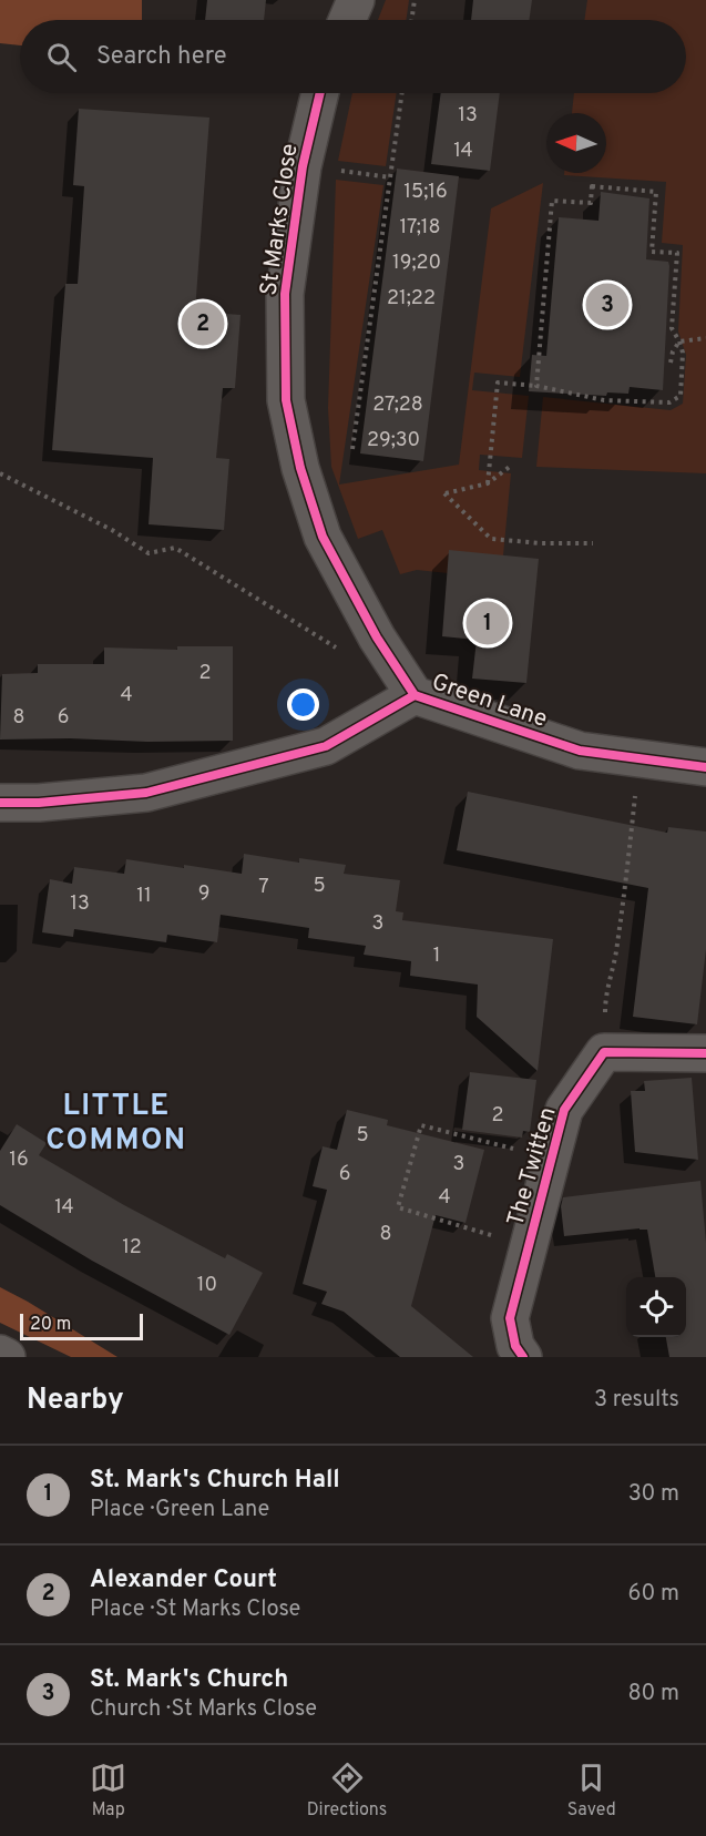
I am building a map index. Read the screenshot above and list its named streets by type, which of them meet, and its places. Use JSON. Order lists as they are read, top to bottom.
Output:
{
  "streets": {
    "street": ["St Marks Close", "Green Lane", "The Twitten"]
  },
  "crossings": [
    ["St Marks Close", "Green Lane"]
  ],
  "districts": ["LITTLE COMMON"],
  "house_numbers": [
    "13",
    "14",
    "15;16",
    "17;18",
    "19;20",
    "21;22",
    "27;28",
    "29;30",
    "2",
    "4",
    "8",
    "6",
    "5",
    "7",
    "9",
    "11",
    "13",
    "3",
    "1",
    "2",
    "5",
    "16",
    "3",
    "6",
    "4",
    "14",
    "8",
    "12",
    "10"
  ],
  "scale_bar": "20 m",
  "north": "left",
  "page": {
    "search": "Search here",
    "pins": ["3", "2", "1"],
    "scale": "20 m",
    "heading": ["Nearby", "3 results"],
    "list": [
      {
        "mark": "1",
        "name": "St. Mark's Church Hall",
        "note": "Place · Green Lane",
        "value": "30 m"
      },
      {
        "mark": "2",
        "name": "Alexander Court",
        "note": "Place · St Marks Close",
        "value": "60 m"
      },
      {
        "mark": "3",
        "name": "St. Mark's Church",
        "note": "Church · St Marks Close",
        "value": "80 m"
      }
    ],
    "nav": ["Map", "Directions", "Saved"]
  }
}
